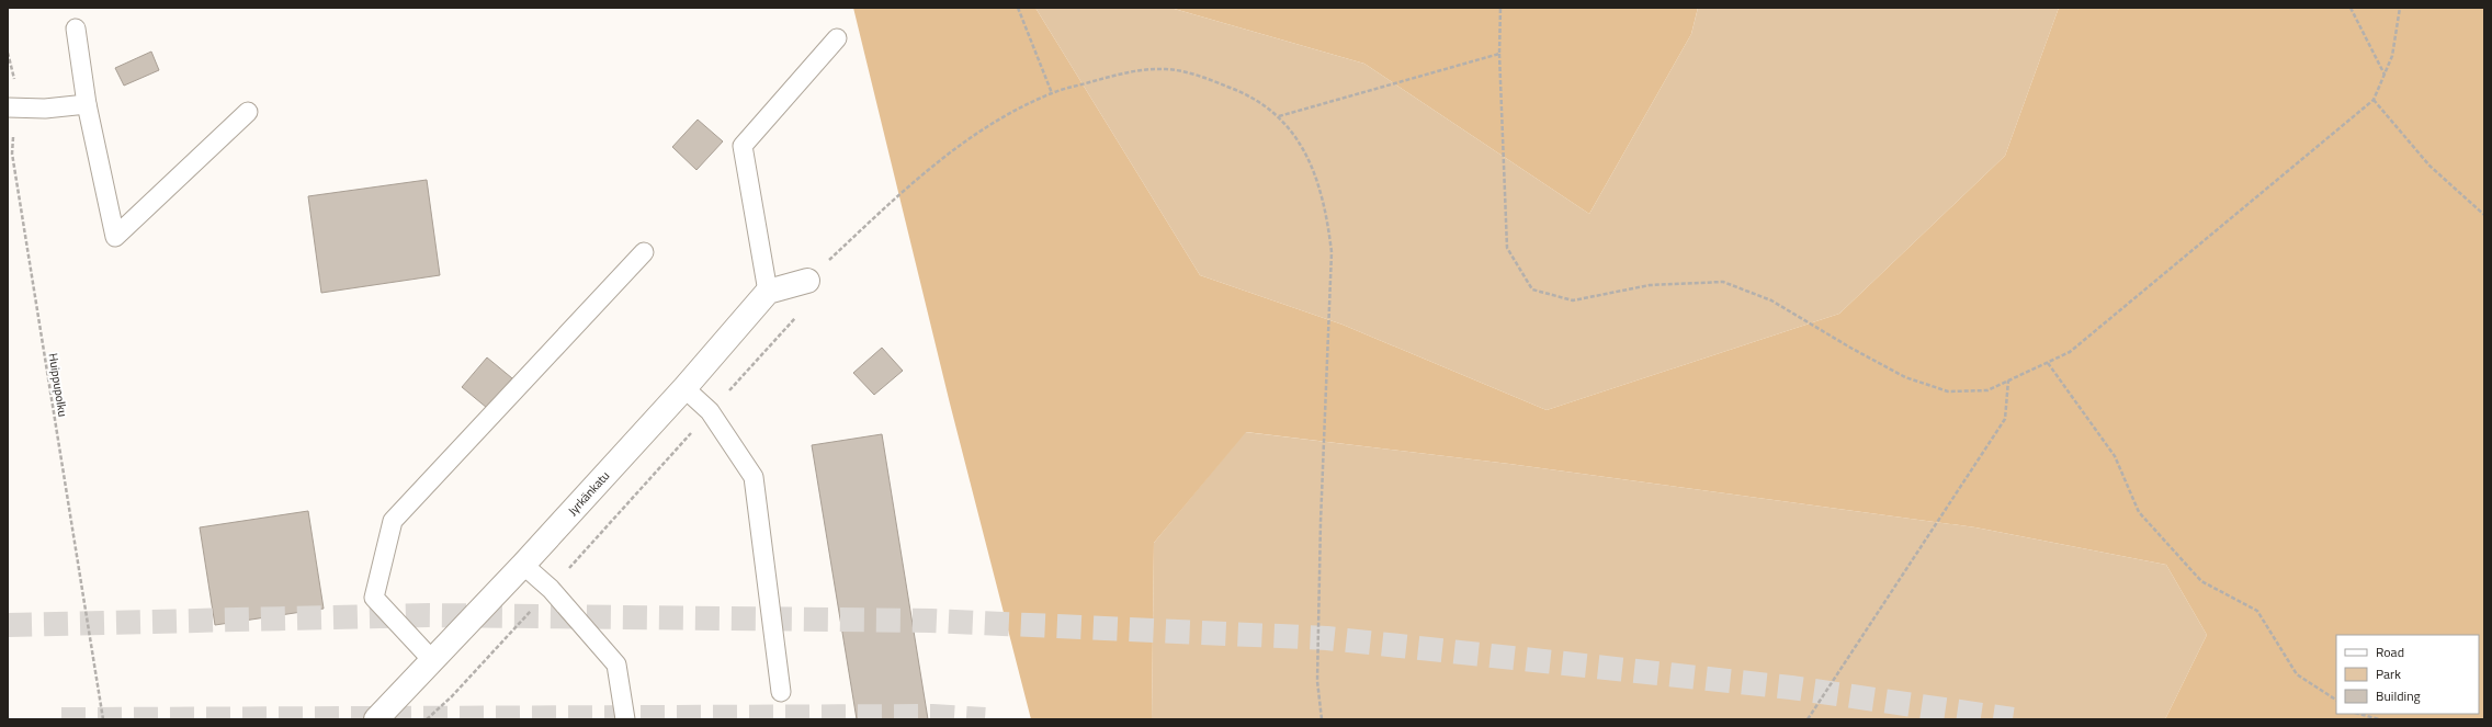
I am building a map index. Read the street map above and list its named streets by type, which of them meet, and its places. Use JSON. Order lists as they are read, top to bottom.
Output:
{
  "streets": {
    "street": ["Jyrkänkatu"],
    "path": ["Huippupolku"]
  },
  "legend": ["Road", "Park", "Building"]
}
